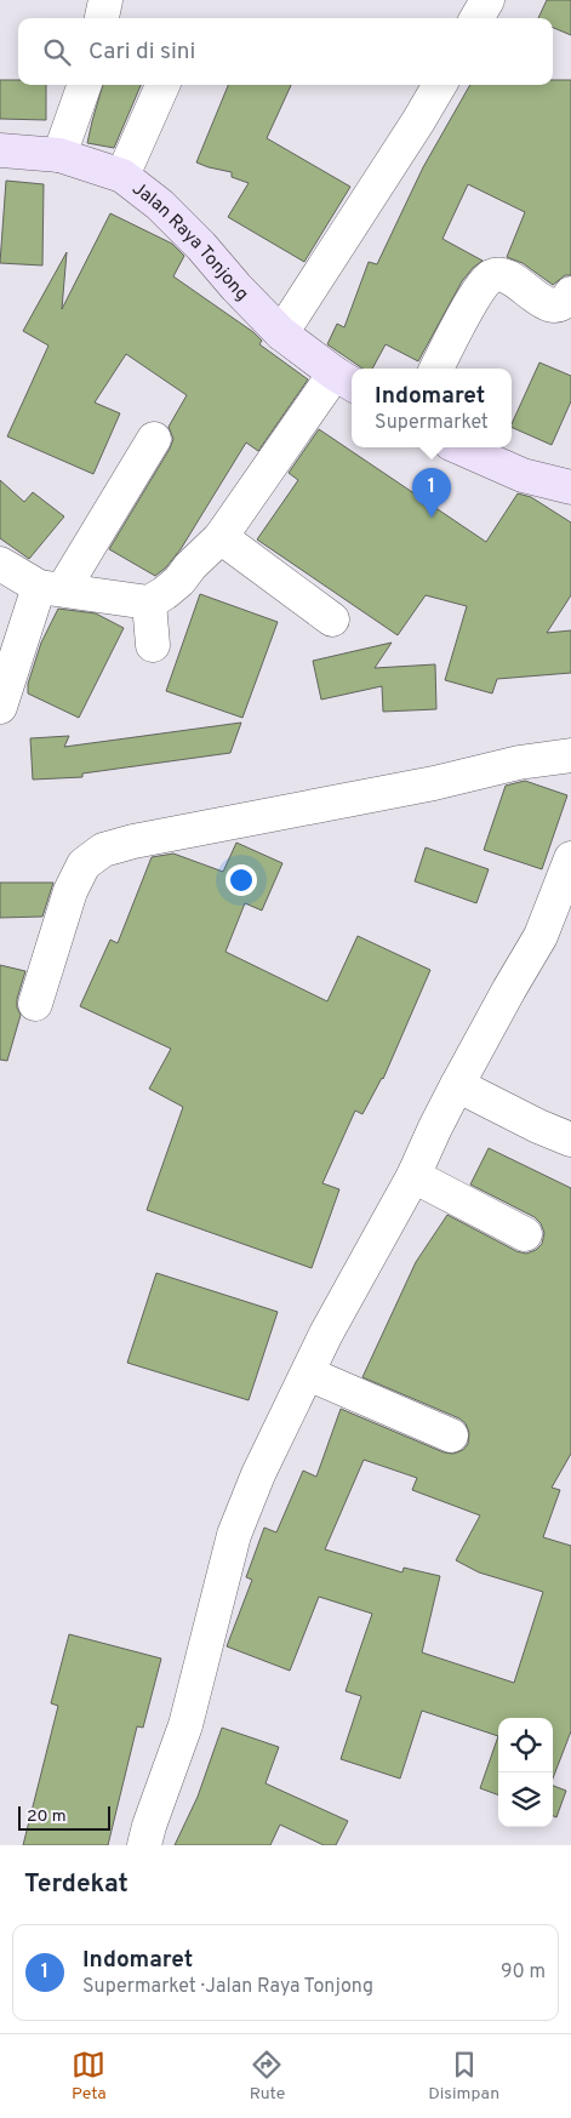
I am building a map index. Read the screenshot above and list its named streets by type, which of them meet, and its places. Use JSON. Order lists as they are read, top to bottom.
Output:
{
  "streets": {
    "main road": ["Jalan Raya Tonjong"]
  },
  "scale_bar": "20 m",
  "page": {
    "search": "Cari di sini",
    "popup": ["Indomaret", "Supermarket"],
    "pins": "1",
    "scale": "20 m",
    "heading": "Terdekat",
    "list": [
      {
        "mark": "1",
        "name": "Indomaret",
        "note": "Supermarket · Jalan Raya Tonjong",
        "value": "90 m"
      }
    ],
    "nav": ["Peta", "Rute", "Disimpan"]
  }
}
